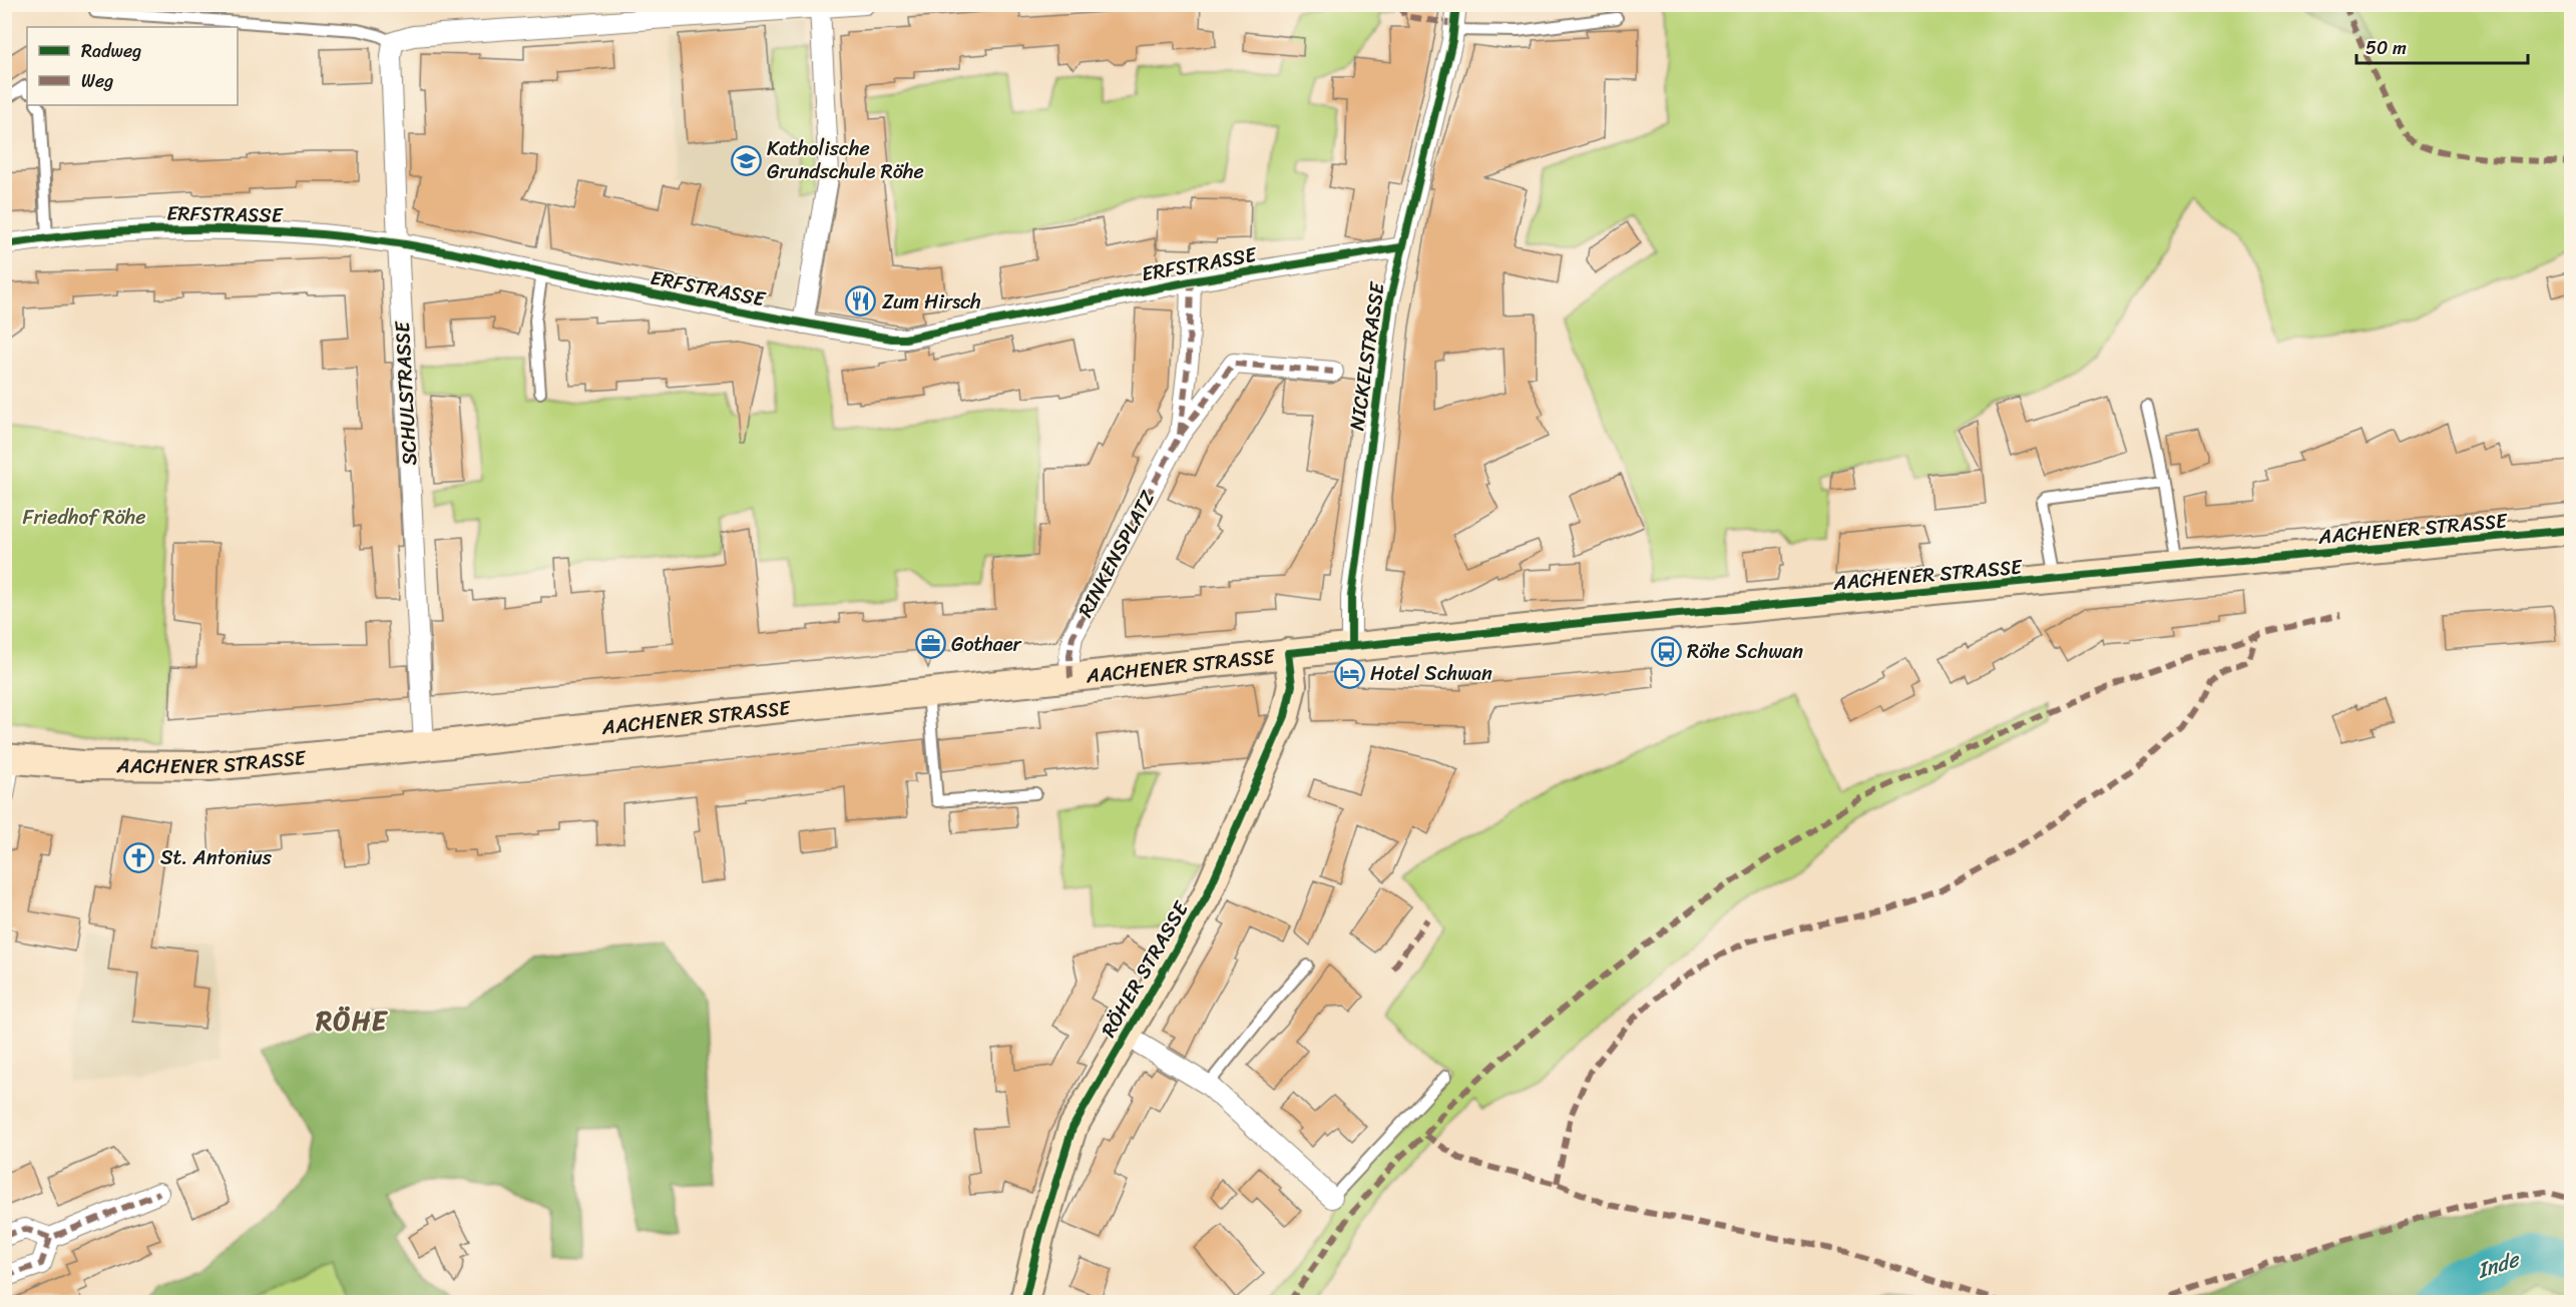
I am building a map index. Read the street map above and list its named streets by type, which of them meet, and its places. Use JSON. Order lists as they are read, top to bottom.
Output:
{
  "streets": {
    "main road": ["AACHENER STRASSE", "RÖHER STRASSE"],
    "street": [
      "ERFSTRASSE",
      "NICKELSTRASSE",
      "SCHULSTRASSE",
      "RINKENSPLATZ"
    ]
  },
  "crossings": [
    ["ERFSTRASSE", "NICKELSTRASSE"],
    ["ERFSTRASSE", "SCHULSTRASSE"],
    ["ERFSTRASSE", "RINKENSPLATZ"],
    ["NICKELSTRASSE", "AACHENER STRASSE"],
    ["SCHULSTRASSE", "AACHENER STRASSE"],
    ["AACHENER STRASSE", "RINKENSPLATZ"],
    ["AACHENER STRASSE", "RÖHER STRASSE"]
  ],
  "districts": ["RÖHE"],
  "water": ["Inde"],
  "parks": ["Friedhof Röhe"],
  "places": {
    "school or university": ["Katholische Grundschule Röhe"],
    "restaurant": ["Zum Hirsch"],
    "office": ["Gothaer"],
    "bus stop": ["Röhe Schwan"],
    "hotel": ["Hotel Schwan"],
    "church": ["St. Antonius"]
  },
  "legend": ["Radweg", "Weg"],
  "scale_bar": "50 m"
}
